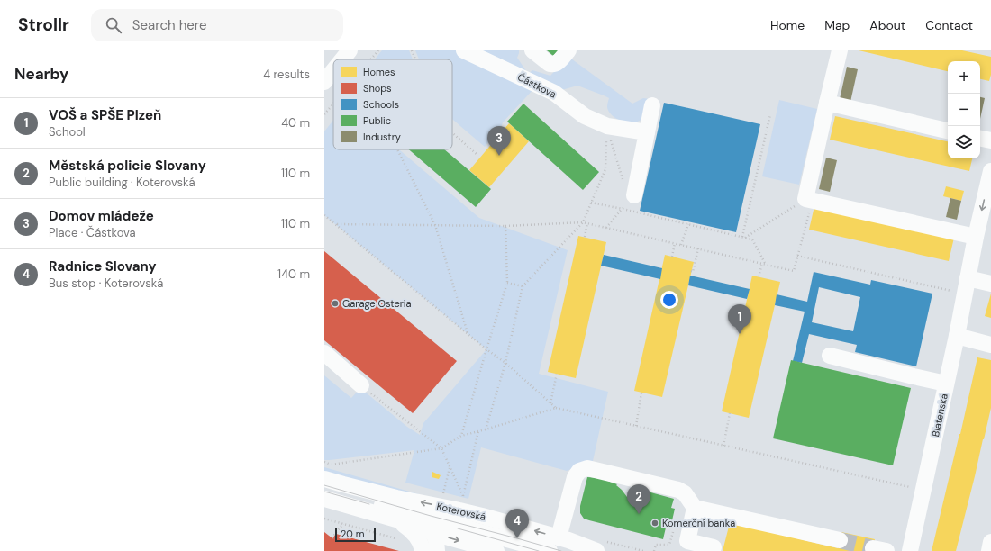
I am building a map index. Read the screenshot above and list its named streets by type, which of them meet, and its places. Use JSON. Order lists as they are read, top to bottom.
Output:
{
  "streets": {
    "street": ["Částkova", "Blatenská", "Koterovská"]
  },
  "places": ["Garage Osteria", "Komerční banka"],
  "legend": [
    "Homes",
    "Shops",
    "Schools",
    "Public",
    "Industry"
  ],
  "scale_bar": "20 m",
  "page": {
    "header": "Strollr",
    "search": "Search here",
    "nav": [
      "Home",
      "Map",
      "About",
      "Contact"
    ],
    "heading": ["Nearby", "4 results"],
    "map_buttons": ["+", "−"],
    "list": [
      {
        "mark": "1",
        "name": "VOŠ a SPŠE Plzeň",
        "note": "School",
        "value": "40 m"
      },
      {
        "mark": "2",
        "name": "Městská policie Slovany",
        "note": "Public building · Koterovská",
        "value": "110 m"
      },
      {
        "mark": "3",
        "name": "Domov mládeže",
        "note": "Place · Částkova",
        "value": "110 m"
      },
      {
        "mark": "4",
        "name": "Radnice Slovany",
        "note": "Bus stop · Koterovská",
        "value": "140 m"
      }
    ],
    "pins": [
      "3",
      "1",
      "2",
      "4"
    ],
    "scale": "20 m"
  }
}
